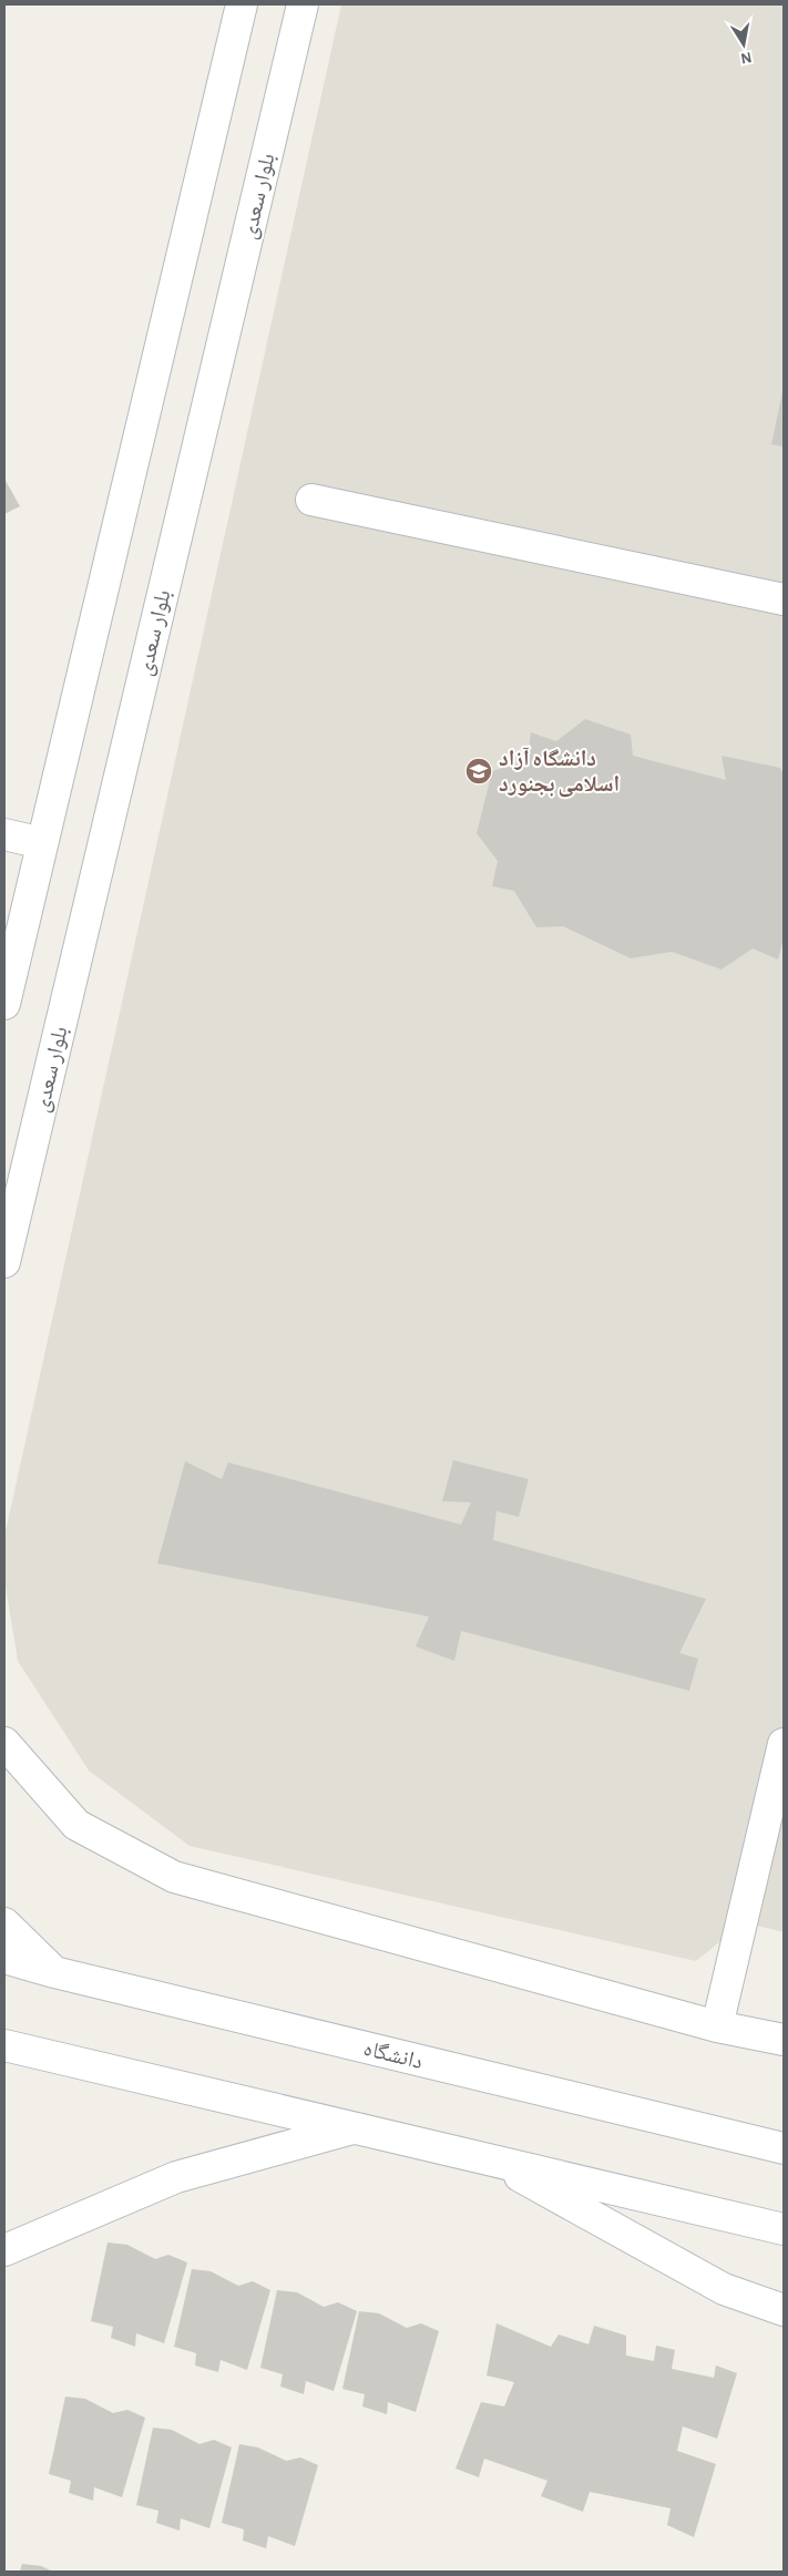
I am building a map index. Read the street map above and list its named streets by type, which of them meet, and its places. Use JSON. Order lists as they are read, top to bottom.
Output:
{
  "streets": {
    "street": ["بلوار سعدی", "دانشگاه"]
  },
  "places": {
    "school or university": ["دانشگاه آزاد اسلامی بجنورد"]
  },
  "north": "bottom"
}
